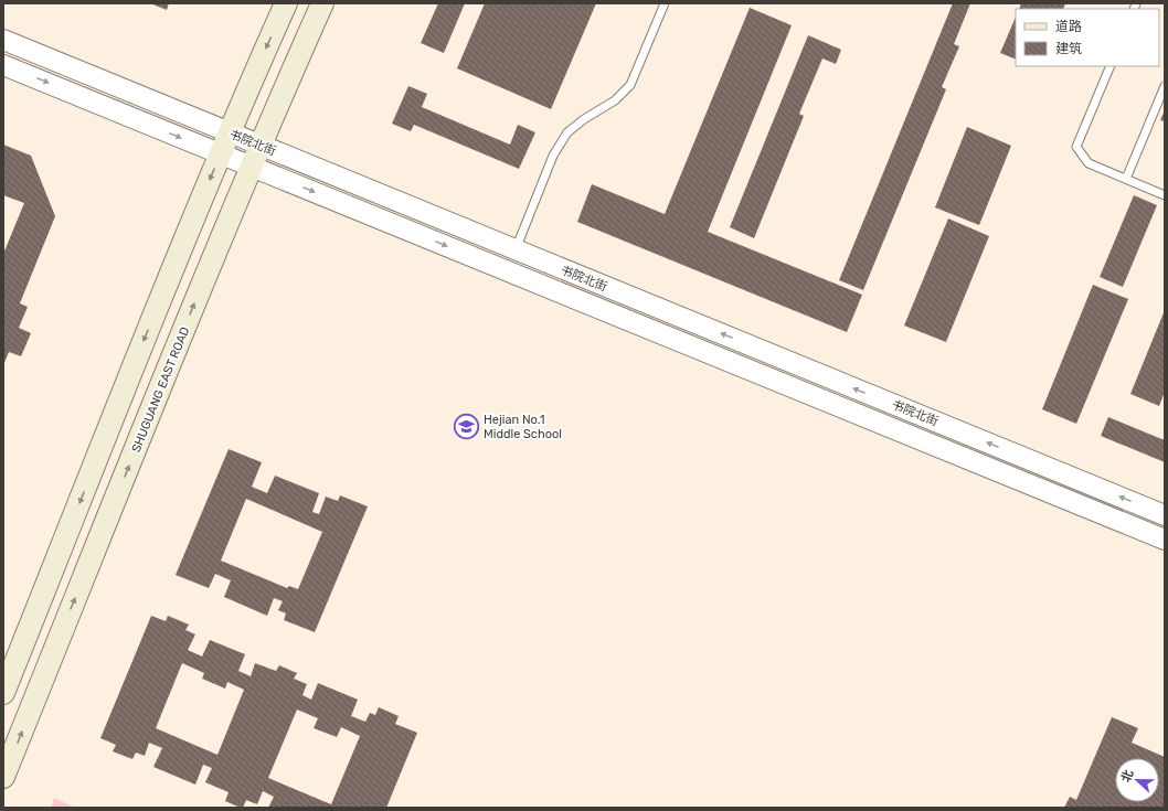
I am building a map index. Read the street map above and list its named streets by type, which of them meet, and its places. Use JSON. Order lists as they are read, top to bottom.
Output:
{
  "streets": {
    "main road": ["SHUGUANG EAST ROAD"],
    "street": ["书院北街"]
  },
  "crossings": [
    ["书院北街", "SHUGUANG EAST ROAD"]
  ],
  "places": {
    "school or university": ["Hejian No.1 Middle School"]
  },
  "legend": ["道路", "建筑"],
  "north": "left"
}
